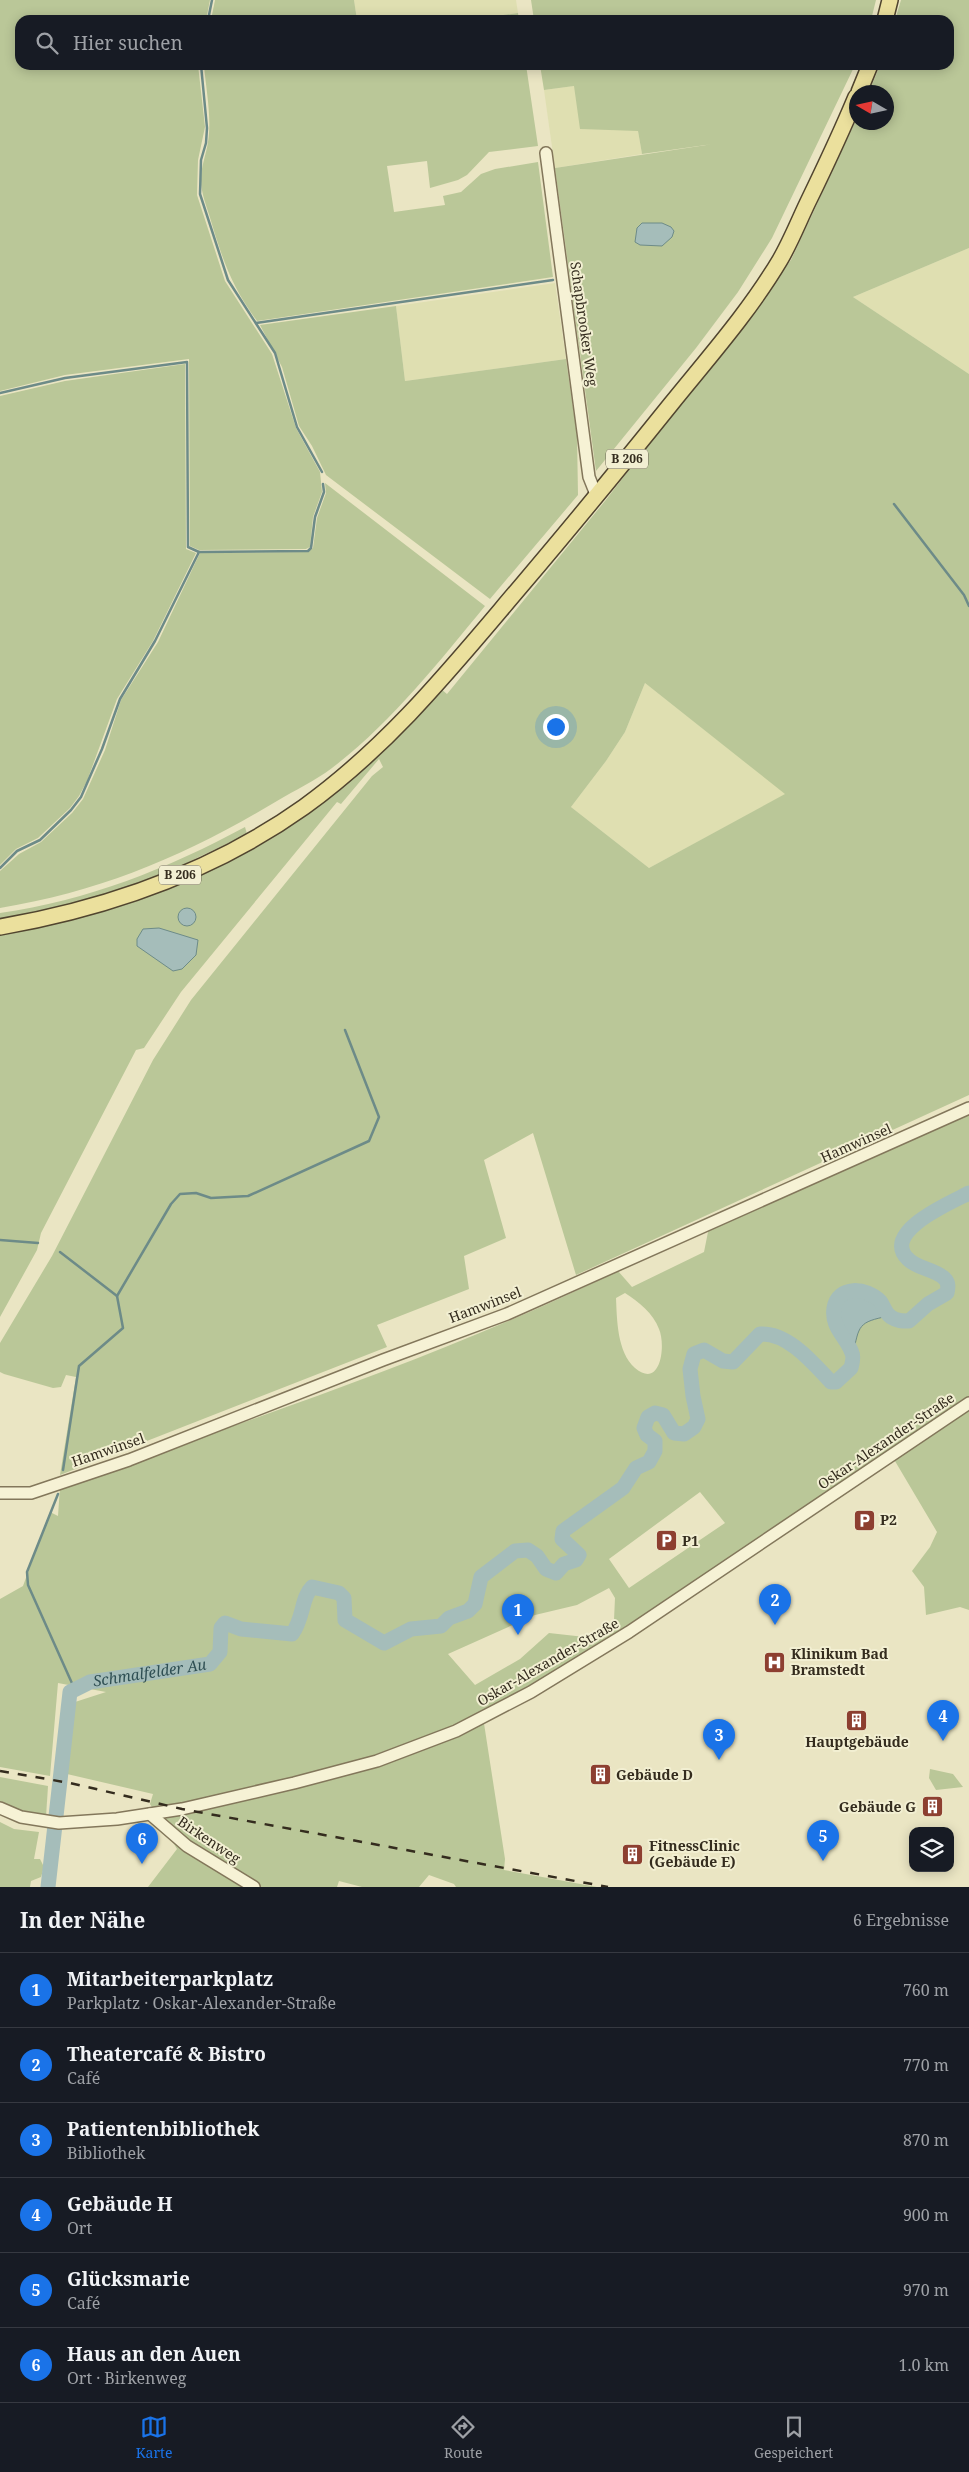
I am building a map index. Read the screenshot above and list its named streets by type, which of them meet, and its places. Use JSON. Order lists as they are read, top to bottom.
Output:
{
  "streets": {
    "main road": ["B 206"],
    "street": [
      "Schapbrooker Weg",
      "Hamwinsel",
      "Oskar-Alexander-Straße",
      "Birkenweg"
    ]
  },
  "crossings": [
    ["Schapbrooker Weg", "B 206"],
    ["Oskar-Alexander-Straße", "Birkenweg"]
  ],
  "water": ["Schmalfelder Au"],
  "places": {
    "parking": ["P2", "P1"],
    "hospital": ["Klinikum Bad Bramstedt"],
    "building": [
      "Hauptgebäude",
      "Gebäude D",
      "Gebäude G",
      "FitnessClinic (Gebäude E)"
    ]
  },
  "north": "left",
  "page": {
    "search": "Hier suchen",
    "pins": [
      "2",
      "1",
      "4",
      "3",
      "5",
      "6"
    ],
    "heading": ["In der Nähe", "6 Ergebnisse"],
    "list": [
      {
        "mark": "1",
        "name": "Mitarbeiterparkplatz",
        "note": "Parkplatz · Oskar-Alexander-Straße",
        "value": "760 m"
      },
      {
        "mark": "2",
        "name": "Theatercafé & Bistro",
        "note": "Café",
        "value": "770 m"
      },
      {
        "mark": "3",
        "name": "Patientenbibliothek",
        "note": "Bibliothek",
        "value": "870 m"
      },
      {
        "mark": "4",
        "name": "Gebäude H",
        "note": "Ort",
        "value": "900 m"
      },
      {
        "mark": "5",
        "name": "Glücksmarie",
        "note": "Café",
        "value": "970 m"
      },
      {
        "mark": "6",
        "name": "Haus an den Auen",
        "note": "Ort · Birkenweg",
        "value": "1.0 km"
      }
    ],
    "nav": ["Karte", "Route", "Gespeichert"]
  }
}
